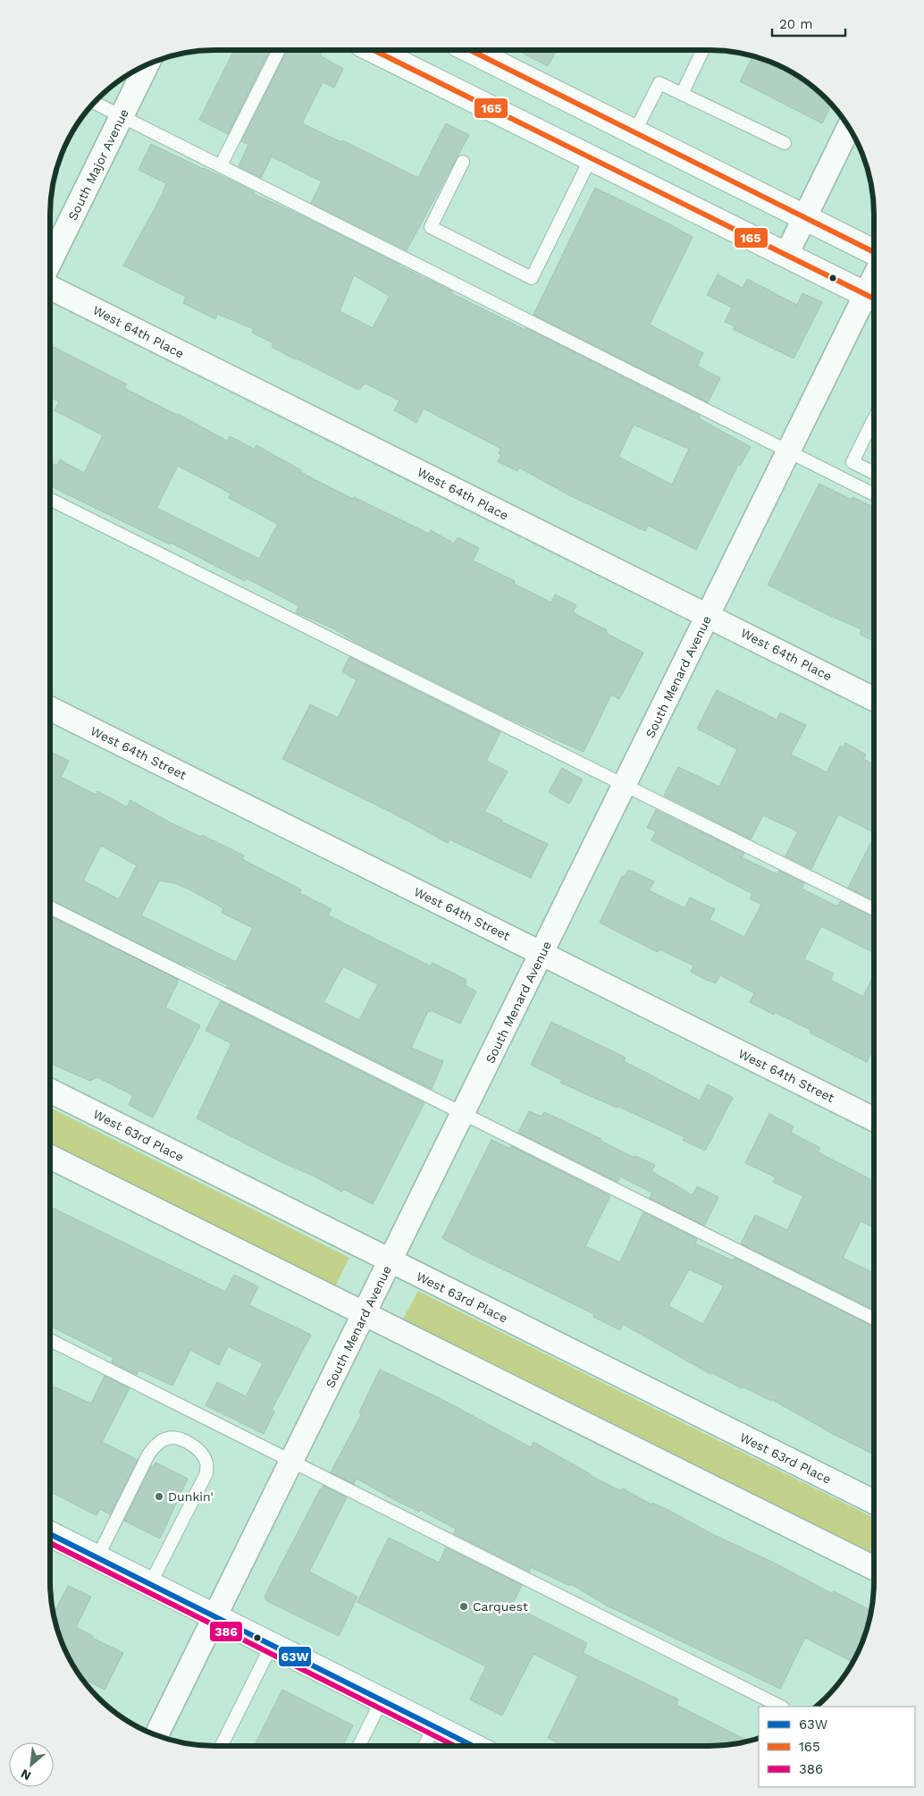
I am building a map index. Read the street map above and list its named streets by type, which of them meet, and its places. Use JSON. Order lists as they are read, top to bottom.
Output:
{
  "streets": {
    "street": [
      "South Major Avenue",
      "West 64th Place",
      "South Menard Avenue",
      "West 64th Street",
      "West 63rd Place"
    ]
  },
  "crossings": [
    ["West 64th Place", "South Menard Avenue"],
    ["South Menard Avenue", "West 64th Street"],
    ["South Menard Avenue", "West 63rd Place"]
  ],
  "places": ["Dunkin'", "Carquest"],
  "lines": ["transit line 165", "transit line 63W", "transit line 386"],
  "legend": ["63W", "165", "386"],
  "scale_bar": "20 m",
  "north": "bottom left"
}
